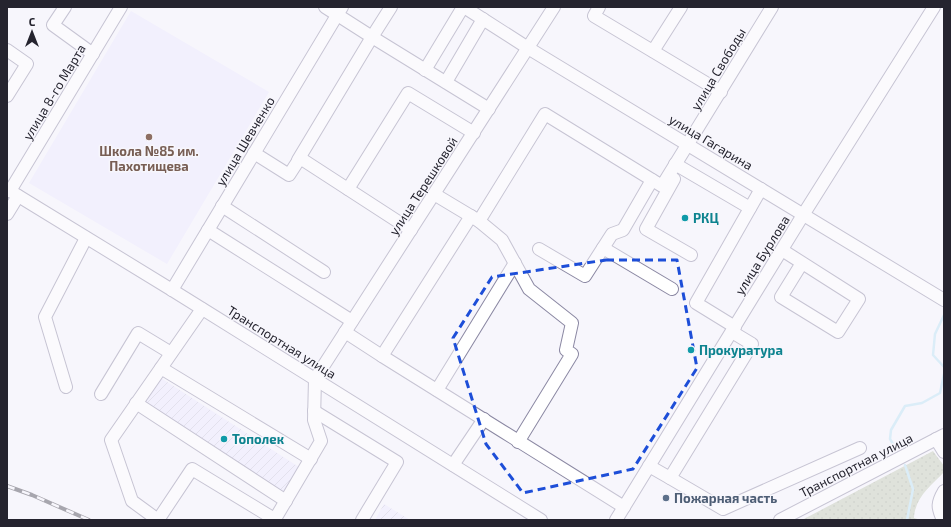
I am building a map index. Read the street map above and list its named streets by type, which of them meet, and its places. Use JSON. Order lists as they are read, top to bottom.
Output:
{
  "streets": {
    "street": [
      "улица Свободы",
      "улица 8-го Марта",
      "улица Шевченко",
      "улица Гагарина",
      "улица Терешковой",
      "улица Бурлова",
      "Транспортная улица"
    ]
  },
  "crossings": [
    ["улица Свободы", "улица Гагарина"],
    ["улица 8-го Марта", "Транспортная улица"],
    ["улица Шевченко", "Транспортная улица"],
    ["улица Гагарина", "улица Терешковой"],
    ["улица Гагарина", "улица Бурлова"],
    ["улица Терешковой", "Транспортная улица"]
  ],
  "places": [
    "Школа №85 им. Пахотищева",
    "РКЦ",
    "Прокуратура",
    "Тополек",
    "Пожарная часть"
  ],
  "north": "top"
}
